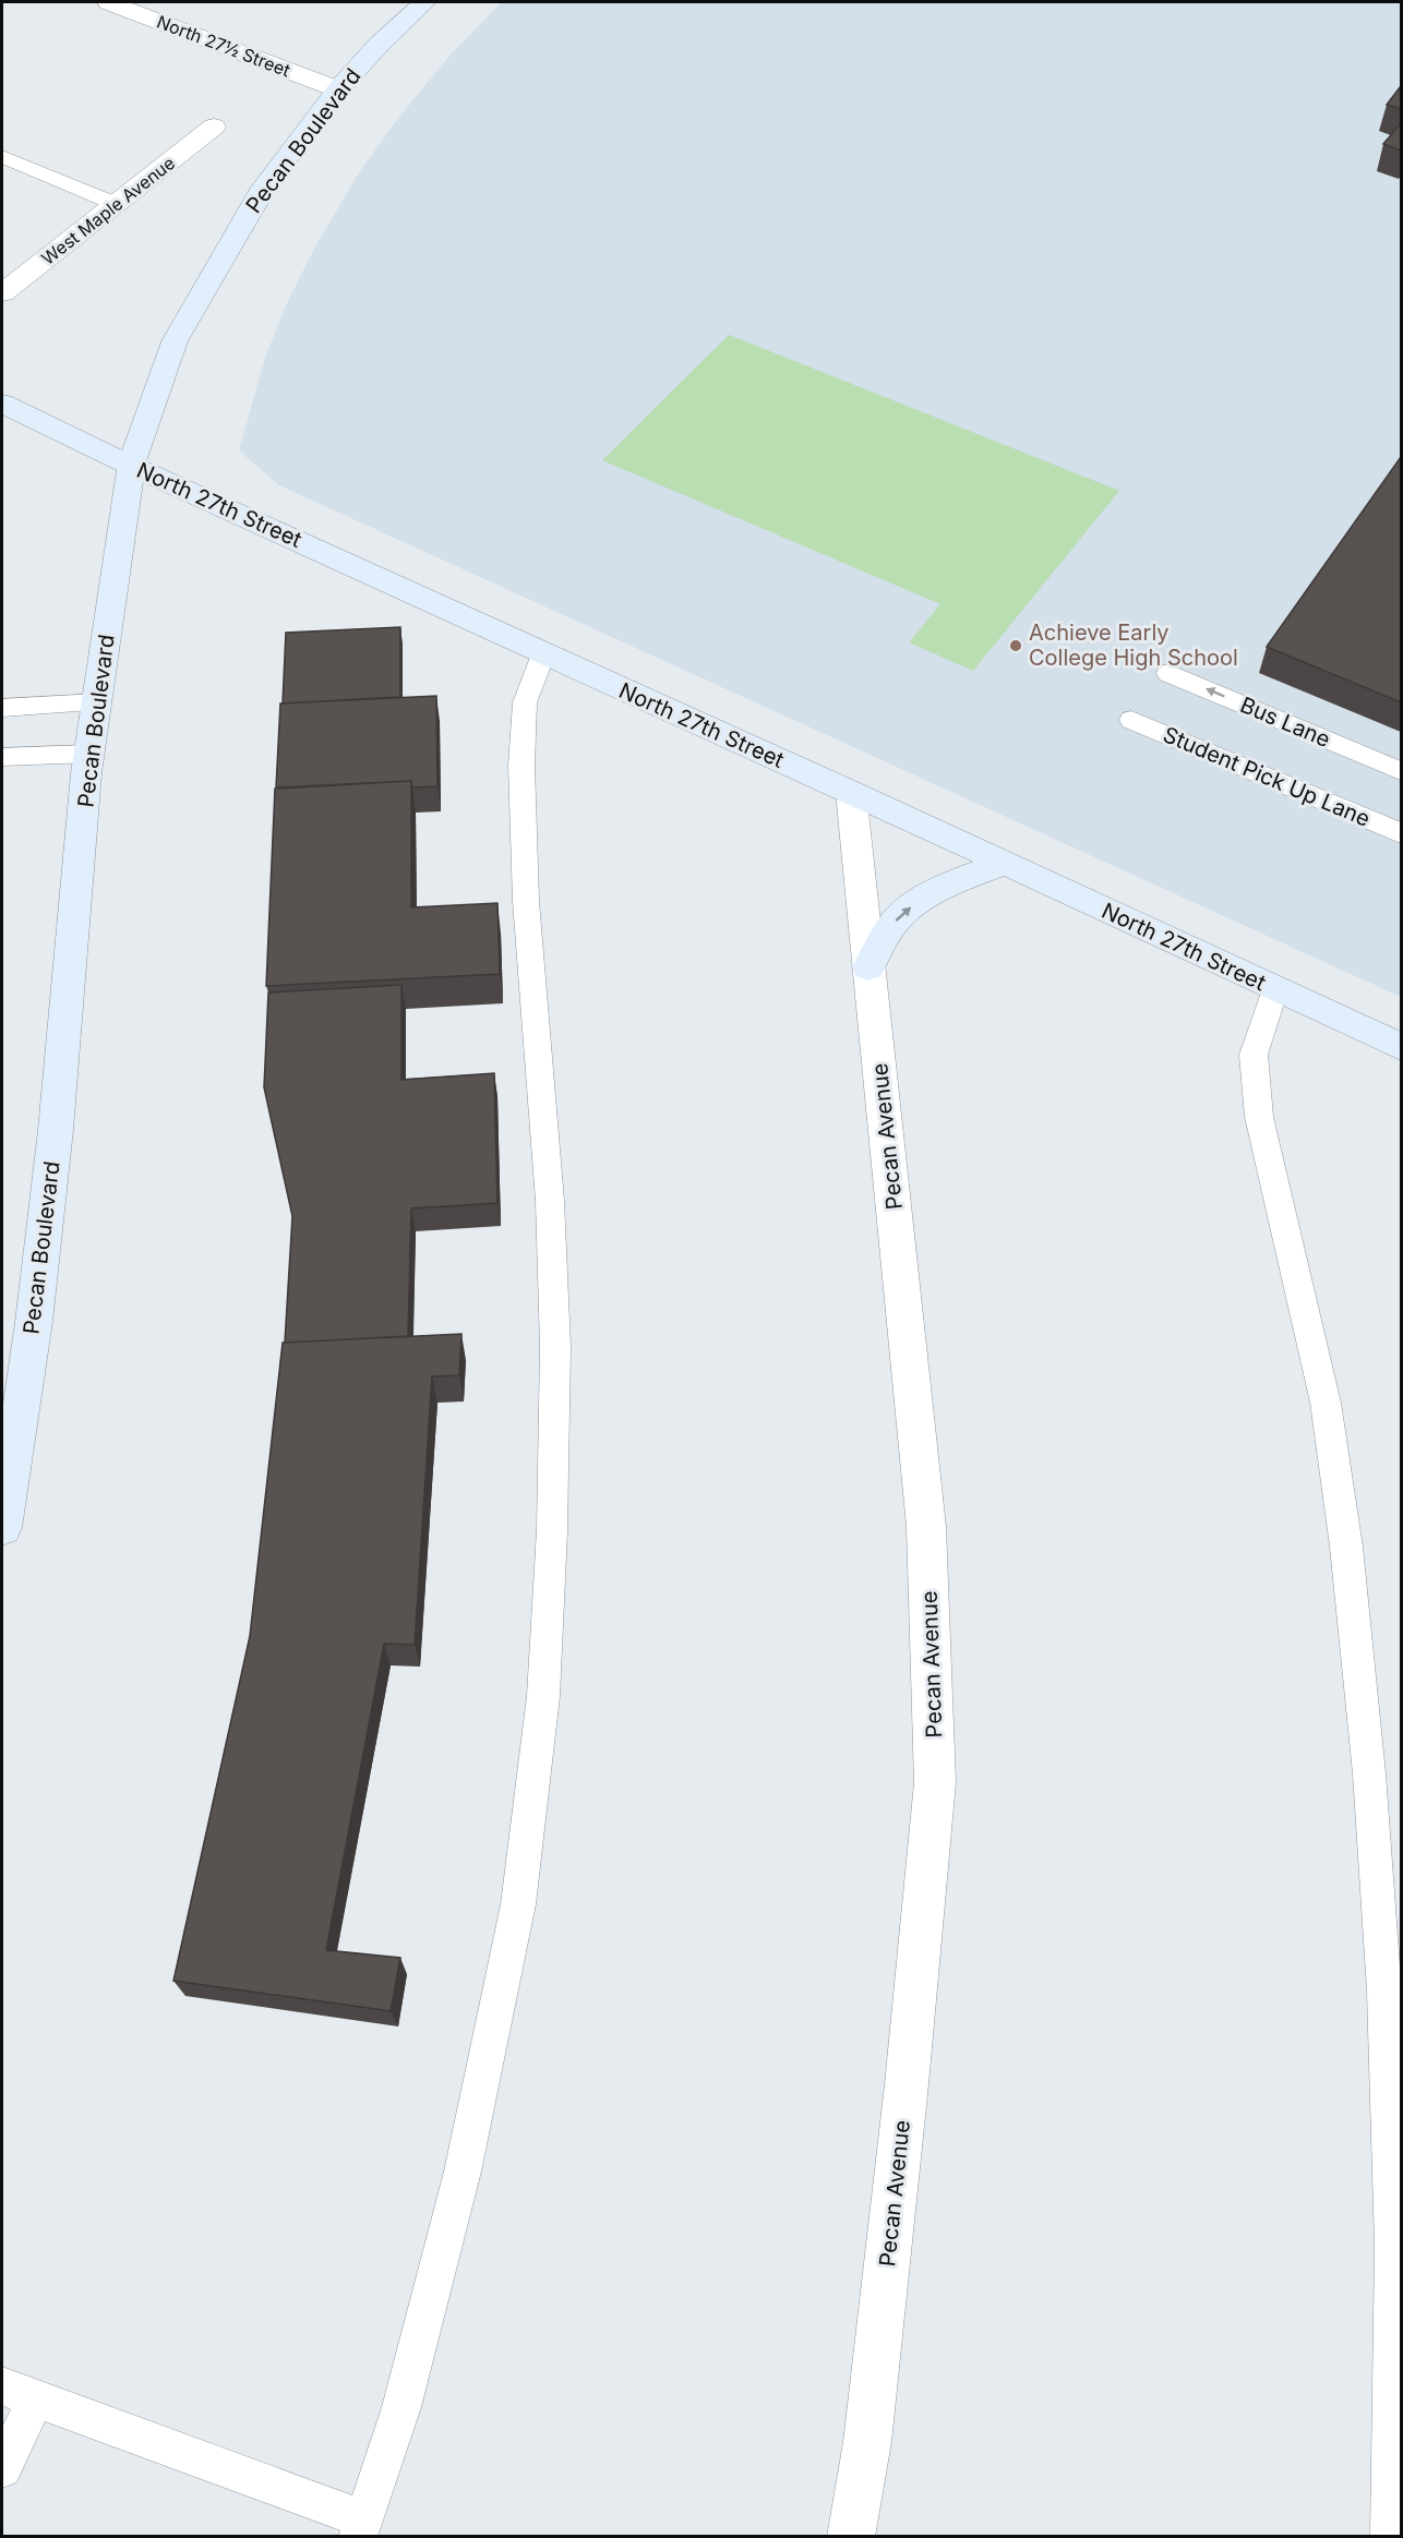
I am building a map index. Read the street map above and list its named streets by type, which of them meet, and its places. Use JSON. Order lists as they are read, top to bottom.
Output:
{
  "streets": {
    "main road": ["Pecan Boulevard", "North 27th Street"],
    "street": ["North 27½ Street", "West Maple Avenue", "Pecan Avenue"],
    "lane": ["Bus Lane", "Student Pick Up Lane"]
  },
  "crossings": [
    ["North 27½ Street", "Pecan Boulevard"],
    ["Pecan Boulevard", "North 27th Street"],
    ["North 27th Street", "Pecan Avenue"]
  ],
  "one_way": ["Bus Lane"],
  "places": ["Achieve Early College High School"]
}
